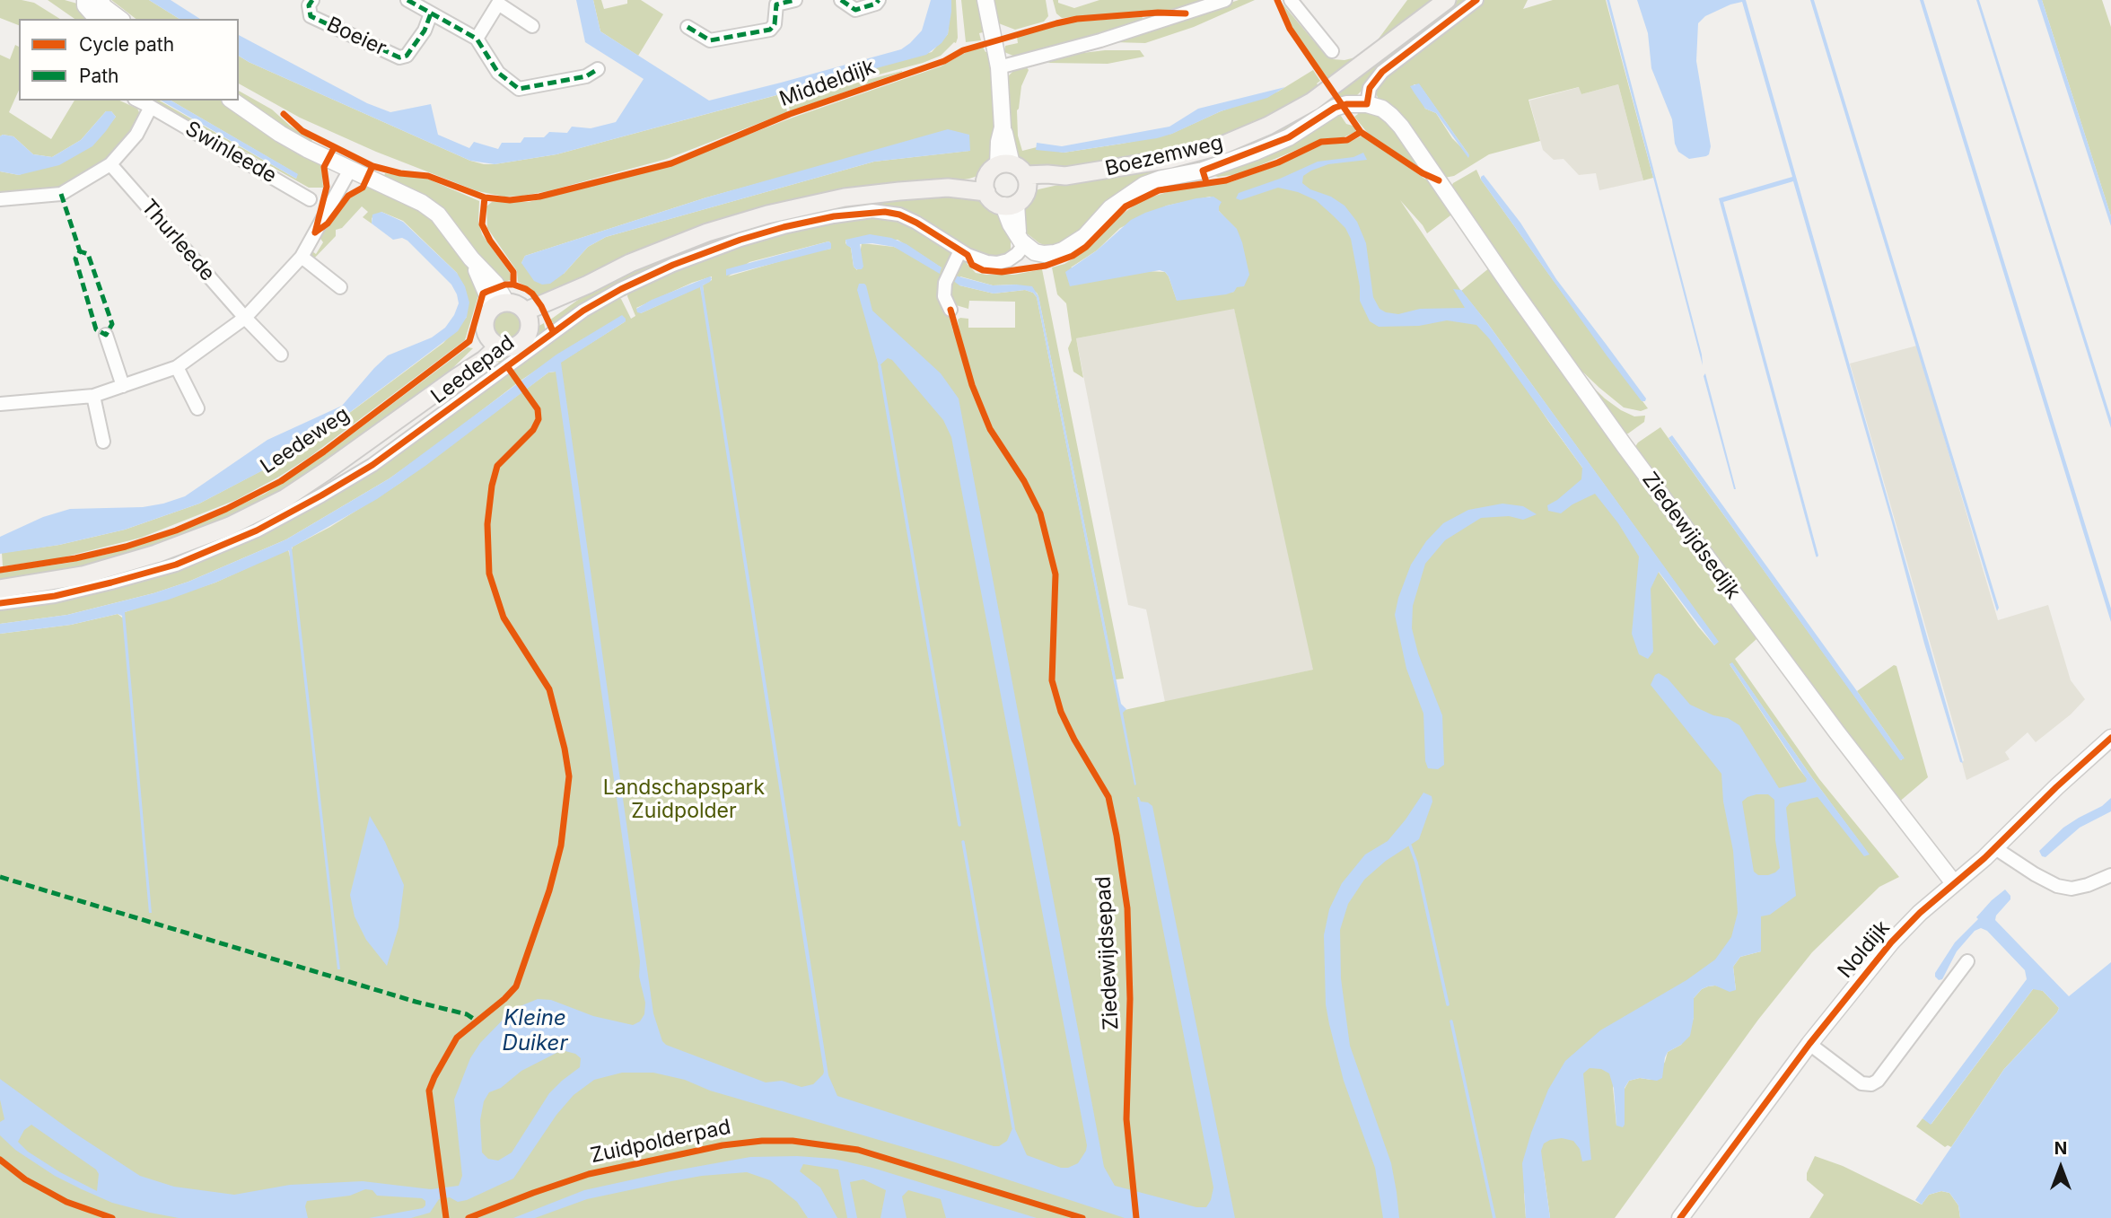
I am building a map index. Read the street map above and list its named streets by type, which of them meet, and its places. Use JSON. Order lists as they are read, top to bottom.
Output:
{
  "streets": {
    "main road": ["Boezemweg", "Leedeweg"],
    "street": [
      "Boeier",
      "Swinleede",
      "Thurleede",
      "Leedepad",
      "Ziedewijdsedijk",
      "Noldijk"
    ],
    "cycle path": ["Middeldijk", "Ziedewijdsepad", "Zuidpolderpad"]
  },
  "crossings": [
    ["Ziedewijdsedijk", "Noldijk"]
  ],
  "water": ["Kleine Duiker"],
  "parks": ["Landschapspark Zuidpolder"],
  "legend": ["Cycle path", "Path"],
  "north": "top"
}
